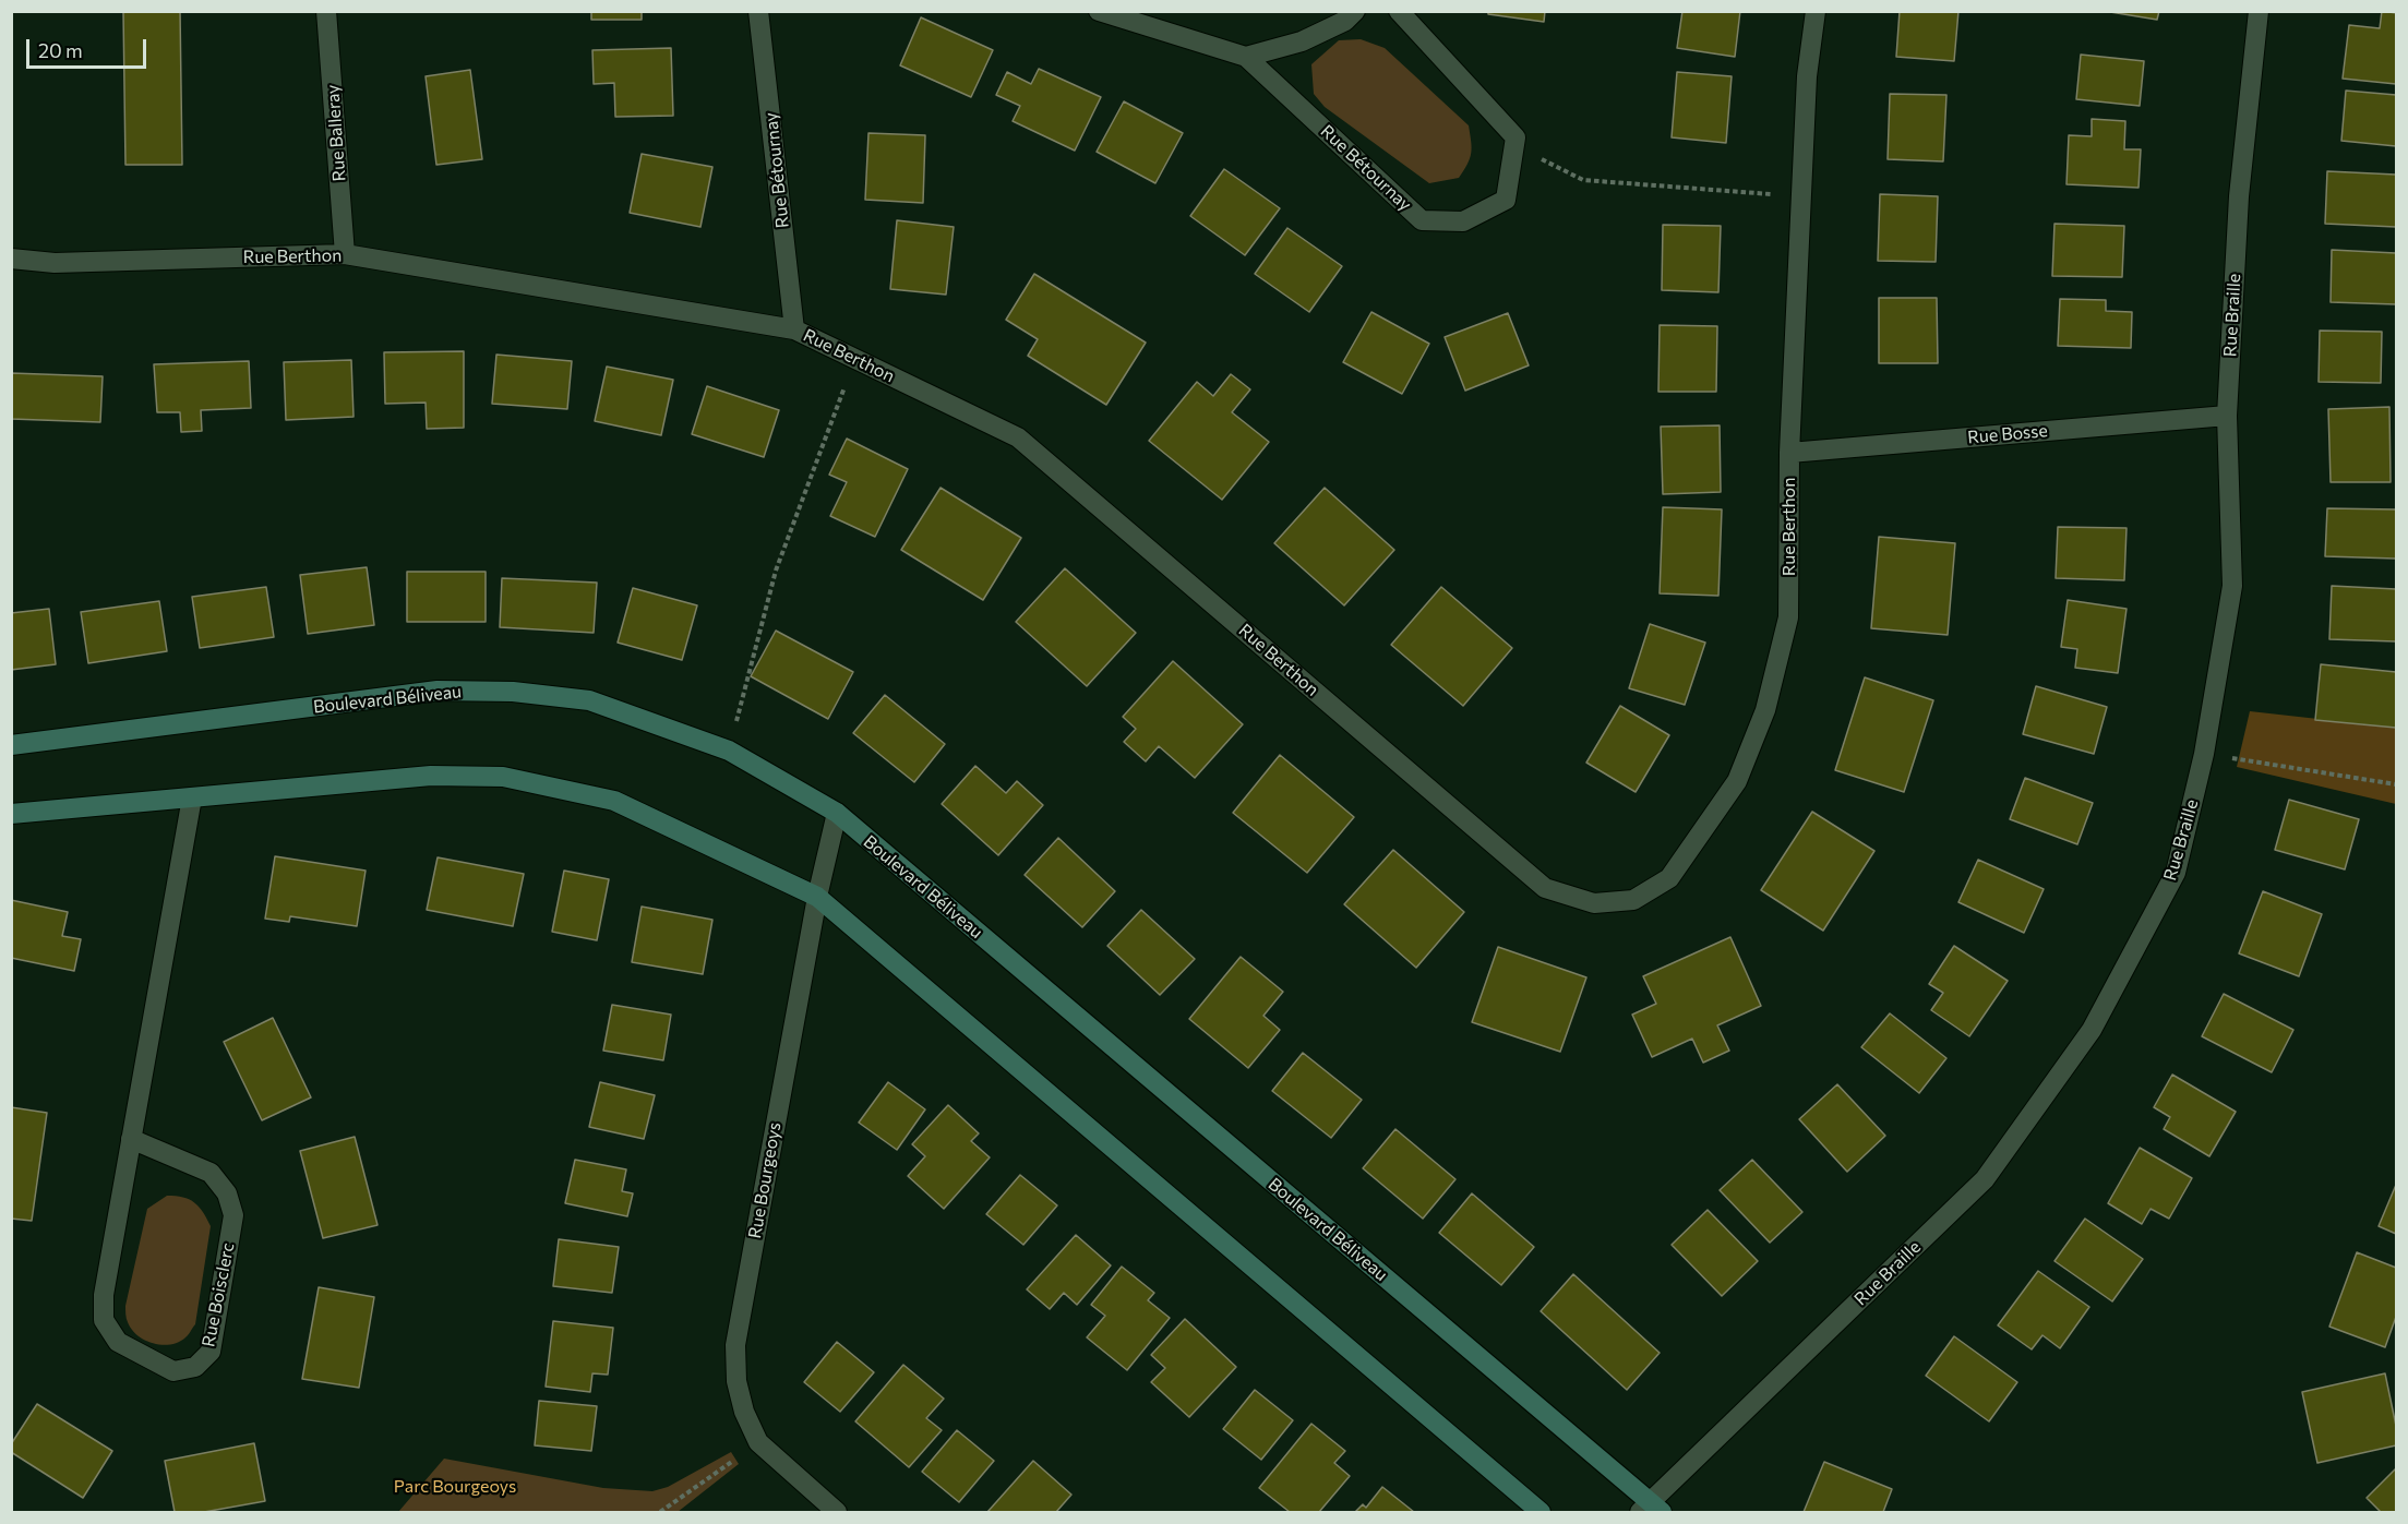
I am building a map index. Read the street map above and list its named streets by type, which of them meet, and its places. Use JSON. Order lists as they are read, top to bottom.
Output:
{
  "streets": {
    "street": [
      "Rue Balleray",
      "Rue Bétournay",
      "Rue Berthon",
      "Rue Braille",
      "Rue Bosse",
      "Boulevard Béliveau",
      "Rue Bourgeoys",
      "Rue Boisclerc"
    ]
  },
  "crossings": [
    ["Rue Balleray", "Rue Berthon"],
    ["Rue Bétournay", "Rue Berthon"],
    ["Rue Berthon", "Rue Bosse"],
    ["Rue Braille", "Rue Bosse"],
    ["Rue Braille", "Boulevard Béliveau"],
    ["Boulevard Béliveau", "Rue Bourgeoys"]
  ],
  "parks": ["Parc Bourgeoys"],
  "scale_bar": "20 m"
}
